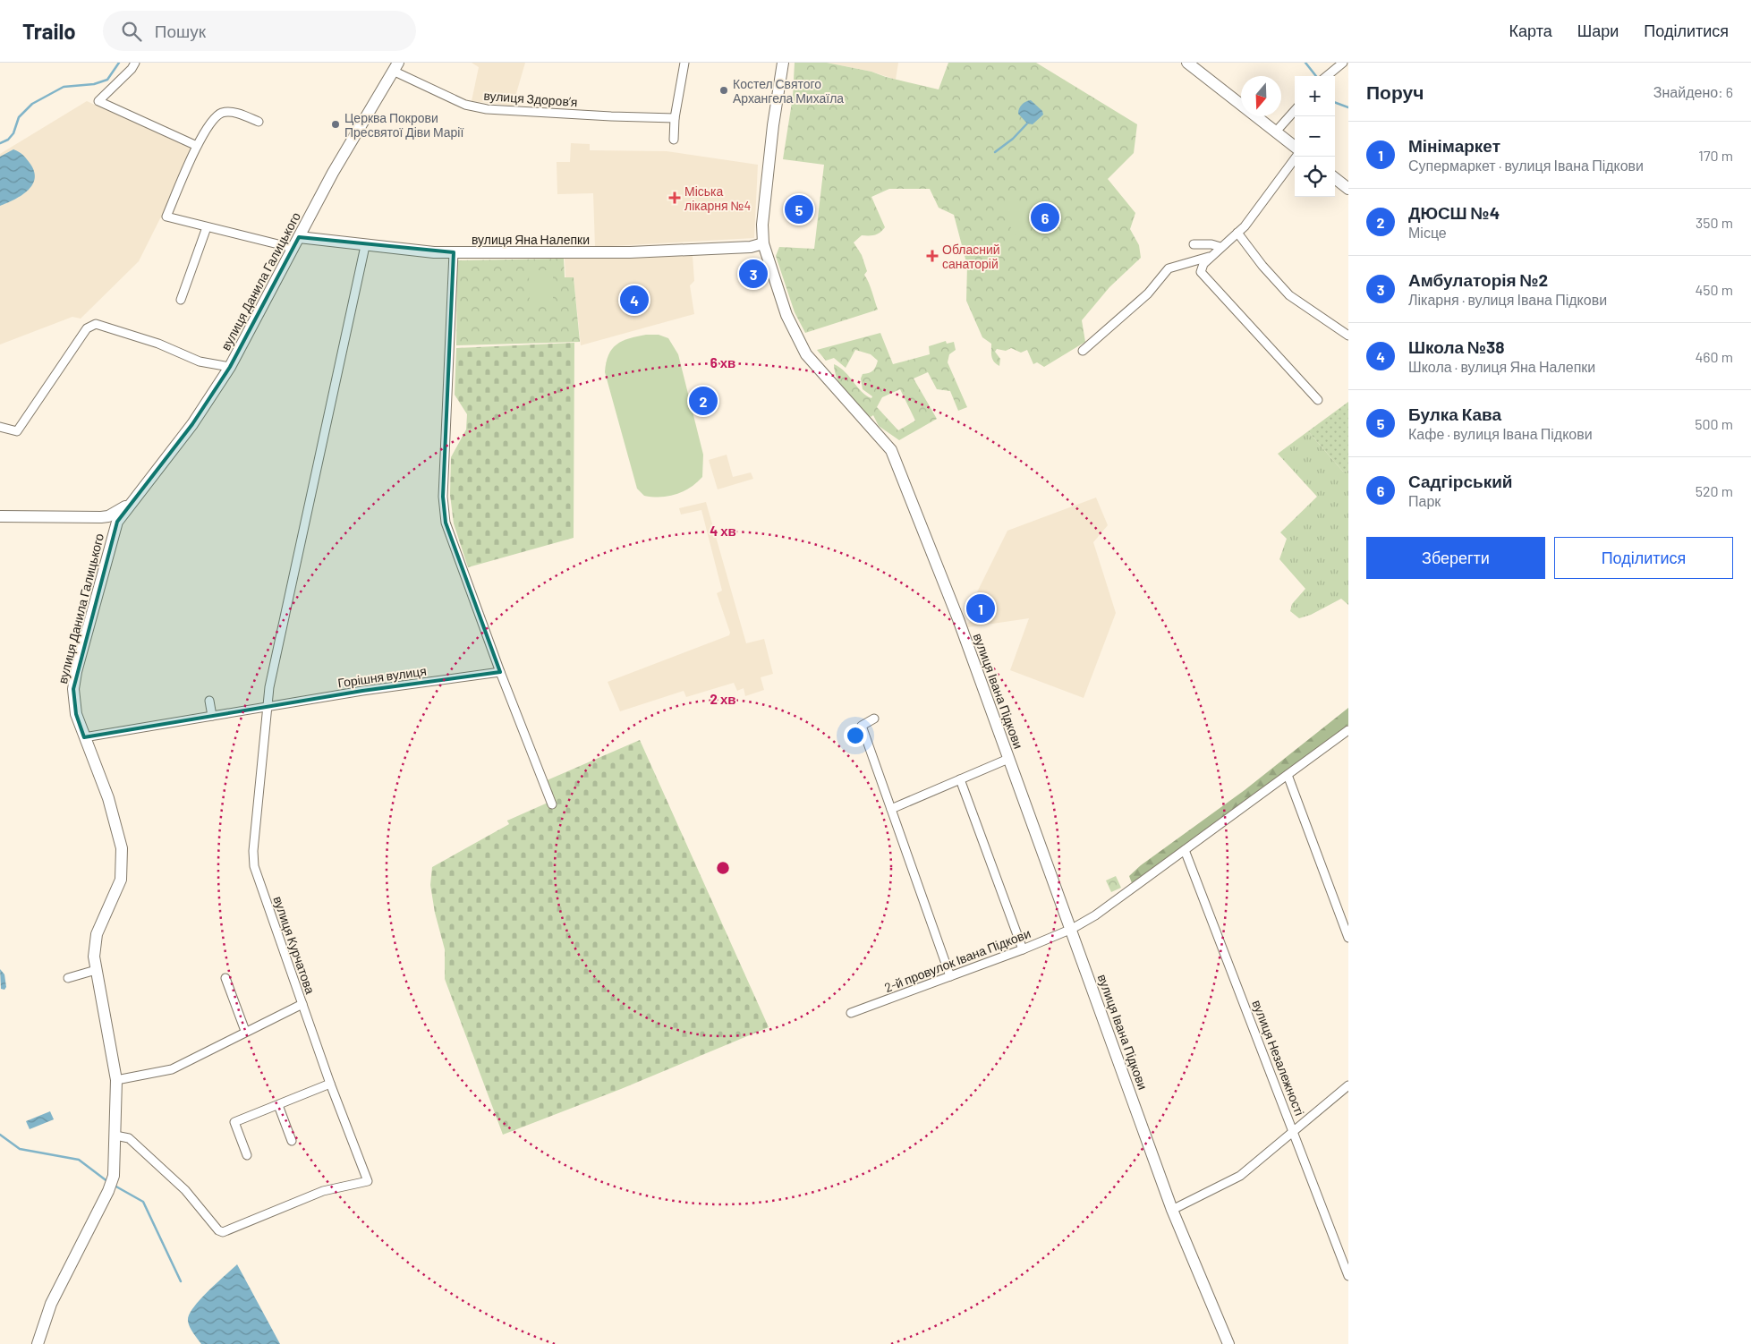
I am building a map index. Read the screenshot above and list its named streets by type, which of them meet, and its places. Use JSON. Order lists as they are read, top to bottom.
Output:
{
  "streets": {
    "street": [
      "вулиця Здоровʼя",
      "вулиця Яна Налепки",
      "вулиця Данила Галицького",
      "Горішня вулиця",
      "вулиця Івана Підкови",
      "вулиця Курчатова",
      "2-й провулок Івана Підкови",
      "вулиця Незалежності"
    ]
  },
  "crossings": [
    ["вулиця Здоровʼя", "вулиця Данила Галицького"],
    ["вулиця Яна Налепки", "вулиця Данила Галицького"],
    ["вулиця Яна Налепки", "вулиця Івана Підкови"],
    ["вулиця Яна Налепки", "вулиця Курчатова"],
    ["вулиця Данила Галицького", "Горішня вулиця"],
    ["вулиця Данила Галицького", "вулиця Курчатова"],
    ["Горішня вулиця", "вулиця Курчатова"],
    ["вулиця Івана Підкови", "2-й провулок Івана Підкови"],
    ["2-й провулок Івана Підкови", "вулиця Незалежності"]
  ],
  "places": {
    "other": ["Костел Святого Архангела Михаїла", "Церква Покрови Пресвятої Діви Марії"],
    "health": ["Міська лікарня №4", "Обласний санаторій"]
  },
  "north": "bottom",
  "page": {
    "header": "Trailo",
    "search": "Пошук",
    "nav": ["Карта", "Шари", "Поділитися"],
    "heading": ["Поруч", "Знайдено: 6"],
    "map_buttons": ["+", "−"],
    "list": [
      {
        "mark": "1",
        "name": "Мінімаркет",
        "note": "Супермаркет · вулиця Івана Підкови",
        "value": "170 m"
      },
      {
        "mark": "2",
        "name": "ДЮСШ №4",
        "note": "Місце",
        "value": "350 m"
      },
      {
        "mark": "3",
        "name": "Амбулаторія №2",
        "note": "Лікарня · вулиця Івана Підкови",
        "value": "450 m"
      },
      {
        "mark": "4",
        "name": "Школа №38",
        "note": "Школа · вулиця Яна Налепки",
        "value": "460 m"
      },
      {
        "mark": "5",
        "name": "Булка Кава",
        "note": "Кафе · вулиця Івана Підкови",
        "value": "500 m"
      },
      {
        "mark": "6",
        "name": "Садгірський",
        "note": "Парк",
        "value": "520 m"
      }
    ],
    "pins": [
      "5",
      "6",
      "3",
      "4",
      "2",
      "1"
    ],
    "buttons": ["Зберегти", "Поділитися"]
  },
  "rings": ["6 хв", "4 хв", "2 хв"]
}
